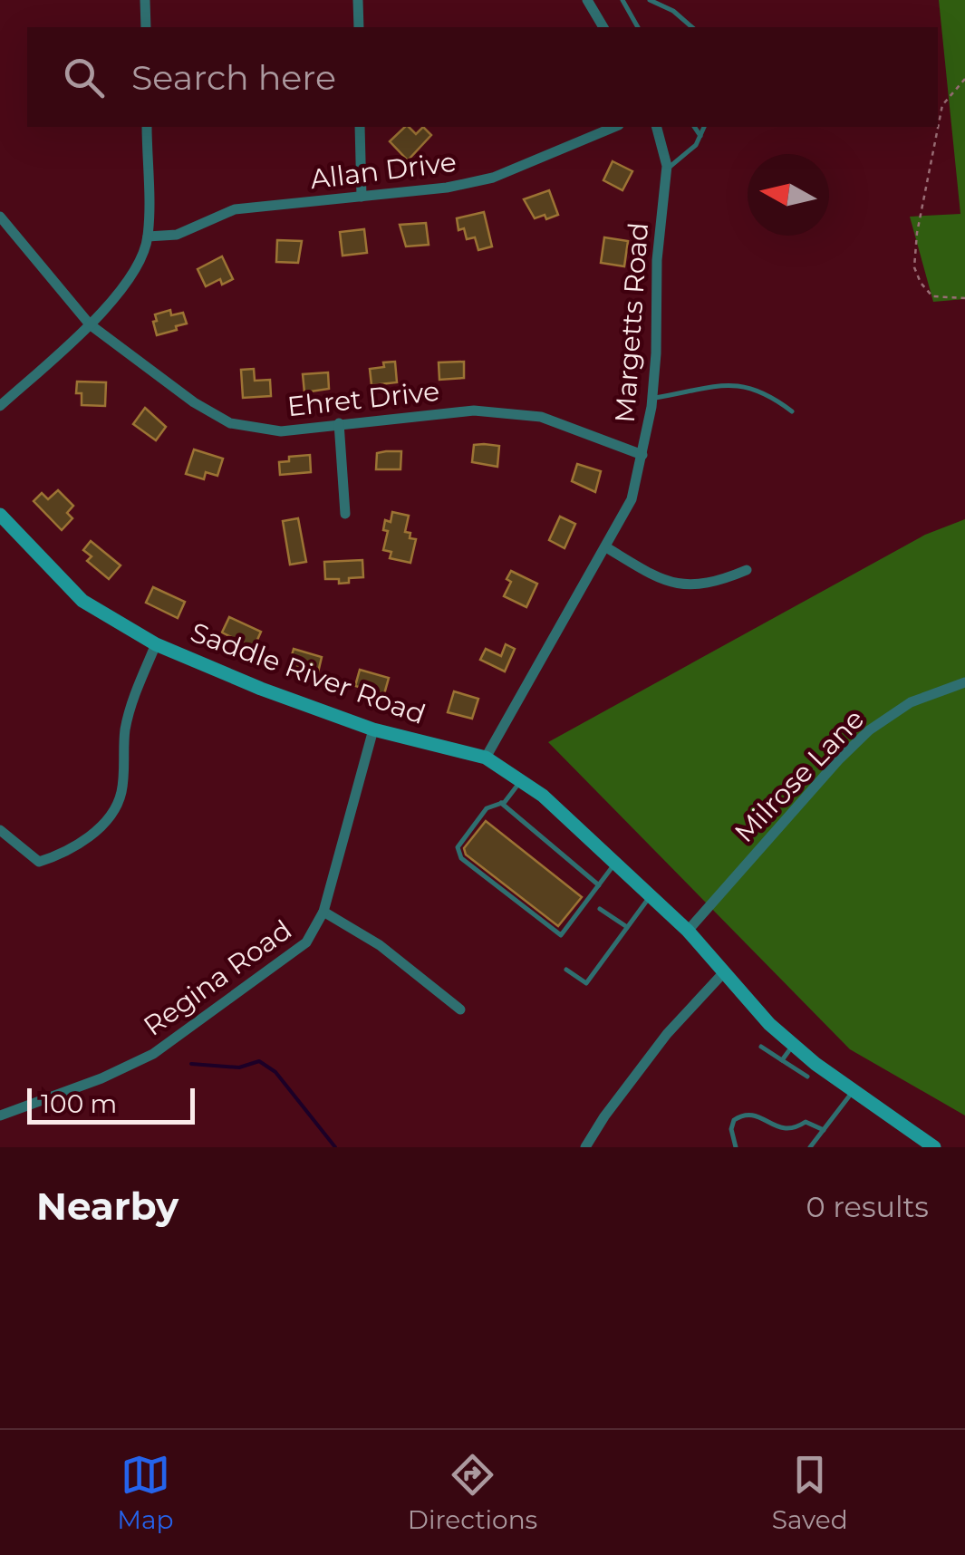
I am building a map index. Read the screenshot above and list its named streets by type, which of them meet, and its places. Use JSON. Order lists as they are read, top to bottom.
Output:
{
  "streets": {
    "main road": ["Saddle River Road"],
    "street": [
      "Allan Drive",
      "Margetts Road",
      "Ehret Drive",
      "Milrose Lane",
      "Regina Road"
    ]
  },
  "crossings": [
    ["Margetts Road", "Ehret Drive"],
    ["Margetts Road", "Saddle River Road"],
    ["Saddle River Road", "Milrose Lane"],
    ["Saddle River Road", "Regina Road"]
  ],
  "scale_bar": "100 m",
  "north": "left",
  "page": {
    "search": "Search here",
    "scale": "100 m",
    "heading": ["Nearby", "0 results"],
    "nav": ["Map", "Directions", "Saved"]
  }
}
